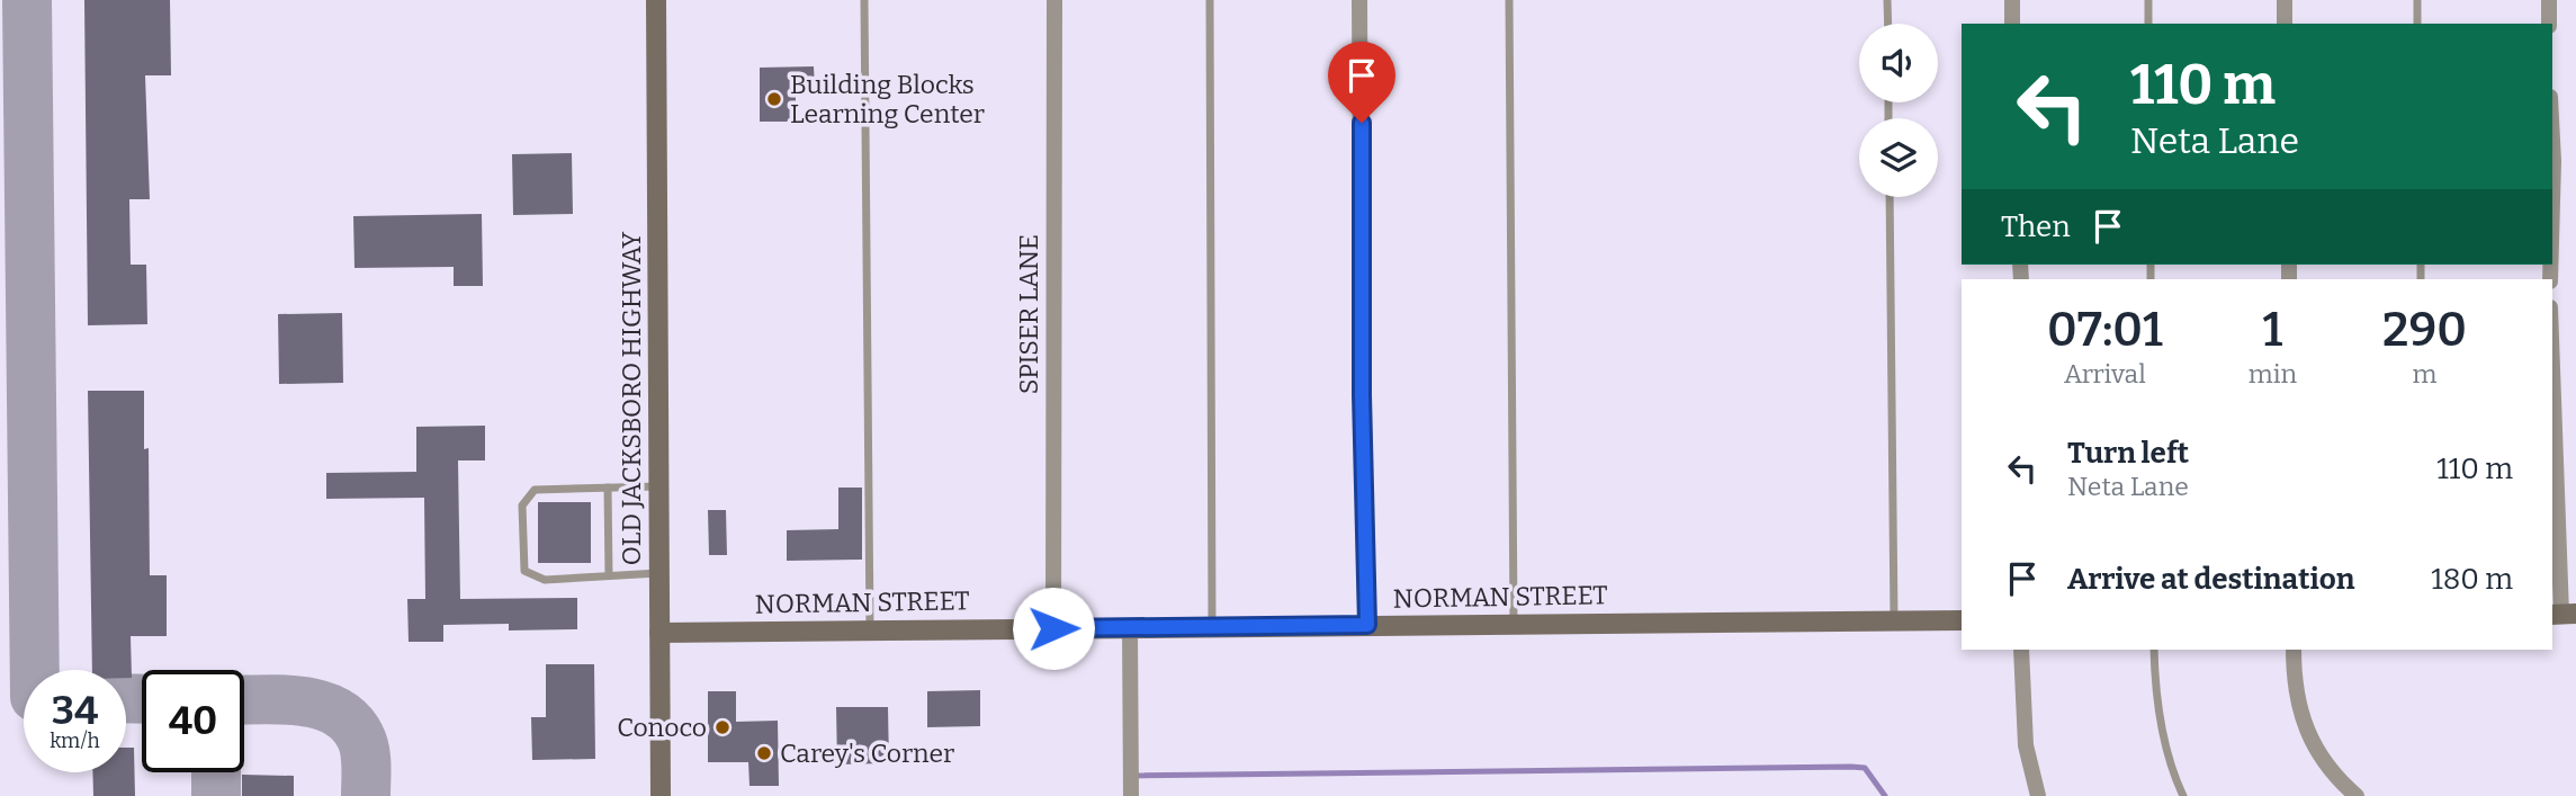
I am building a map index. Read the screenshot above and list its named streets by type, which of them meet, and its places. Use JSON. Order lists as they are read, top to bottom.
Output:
{
  "streets": {
    "street": ["SPISER LANE", "OLD JACKSBORO HIGHWAY", "NORMAN STREET"]
  },
  "crossings": [
    ["SPISER LANE", "NORMAN STREET"],
    ["OLD JACKSBORO HIGHWAY", "NORMAN STREET"]
  ],
  "places": ["Building Blocks Learning Center", "Conoco", "Carey's Corner"],
  "page": {
    "turn": ["110 m", "Neta Lane"],
    "then": "Then",
    "eta": [
      "07:01",
      "Arrival",
      "1",
      "min",
      "290",
      "m"
    ],
    "list": [
      {
        "name": "Turn left",
        "note": "Neta Lane",
        "value": "110 m"
      },
      {
        "name": "Arrive at destination",
        "value": "180 m"
      }
    ],
    "speed": "34 km/h",
    "limit": "40"
  }
}
